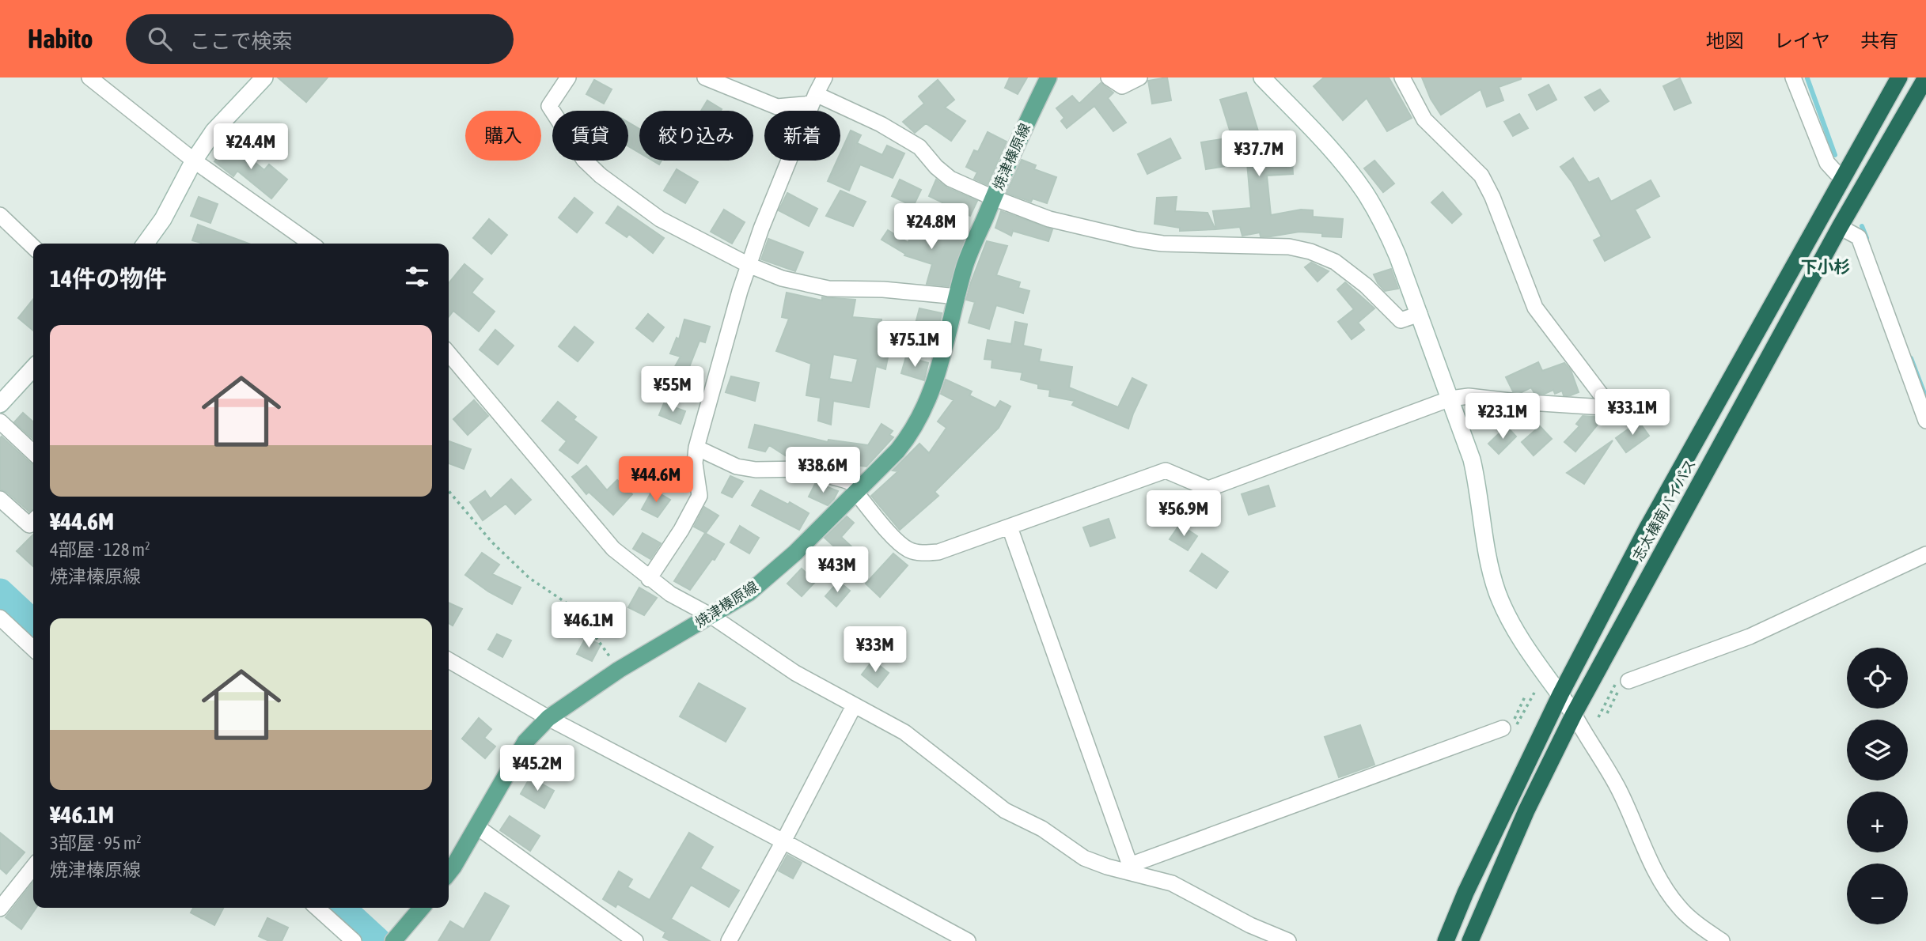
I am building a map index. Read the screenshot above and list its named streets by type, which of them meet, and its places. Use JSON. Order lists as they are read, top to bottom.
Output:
{
  "streets": {
    "highway": ["志太榛南バイパス"],
    "main road": ["焼津榛原線"]
  },
  "districts": ["下小杉"],
  "page": {
    "header": "Habito",
    "search": "ここで検索",
    "nav": ["地図", "レイヤ", "共有"],
    "chip": [
      "購入",
      "賃貸",
      "絞り込み",
      "新着"
    ],
    "price": [
      "¥24.4M",
      "¥37.7M",
      "¥24.8M",
      "¥75.1M",
      "¥55M",
      "¥33.1M",
      "¥23.1M",
      "¥38.6M",
      "¥44.6M",
      "¥56.9M",
      "¥43M",
      "¥46.1M",
      "¥33M",
      "¥45.2M"
    ],
    "heading": "14件の物件",
    "list": [
      {
        "name": "¥44.6M",
        "note": "4部屋 · 128 m² · 焼津榛原線"
      },
      {
        "name": "¥46.1M",
        "note": "3部屋 · 95 m² · 焼津榛原線"
      }
    ],
    "map_buttons": ["+", "−"]
  }
}
